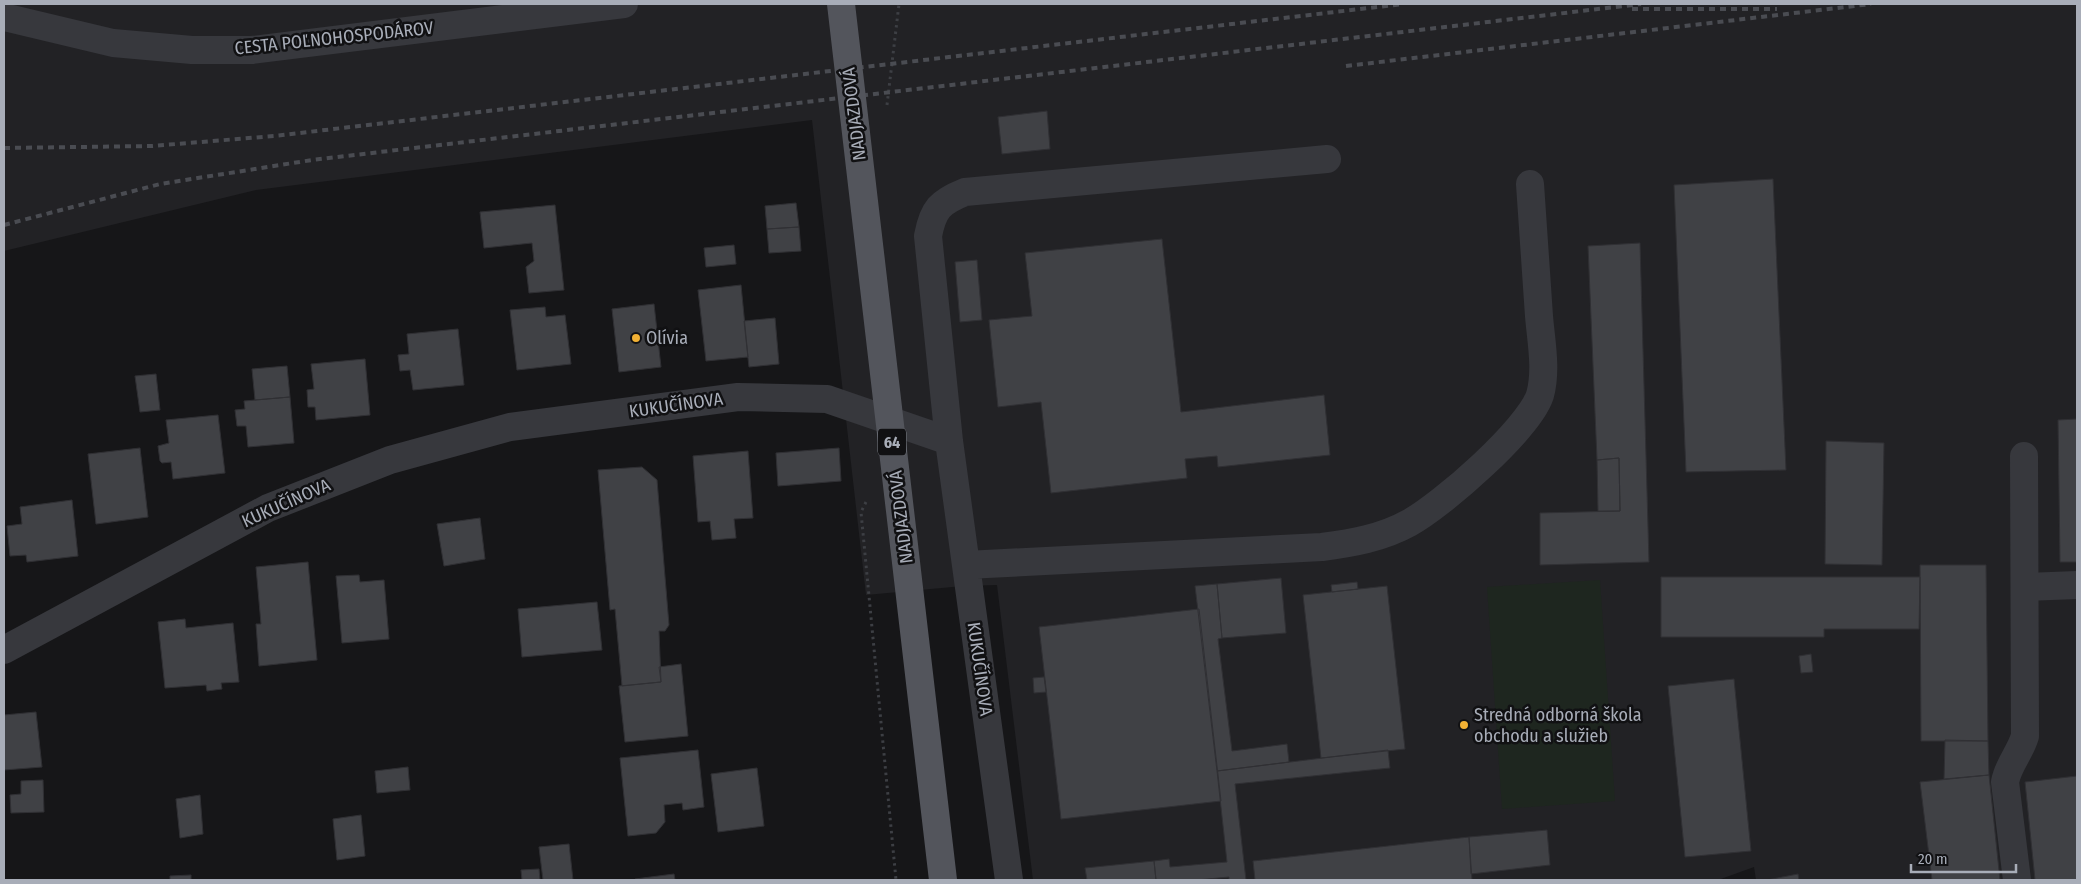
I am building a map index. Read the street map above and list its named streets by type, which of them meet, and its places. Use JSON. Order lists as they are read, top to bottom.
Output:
{
  "streets": {
    "main road": ["NADJAZDOVÁ", "64"],
    "street": ["CESTA POĽNOHOSPODÁROV", "KUKUČÍNOVA"]
  },
  "places": ["Olívia", "Stredná odborná škola obchodu a služieb"],
  "scale_bar": "20 m"
}
